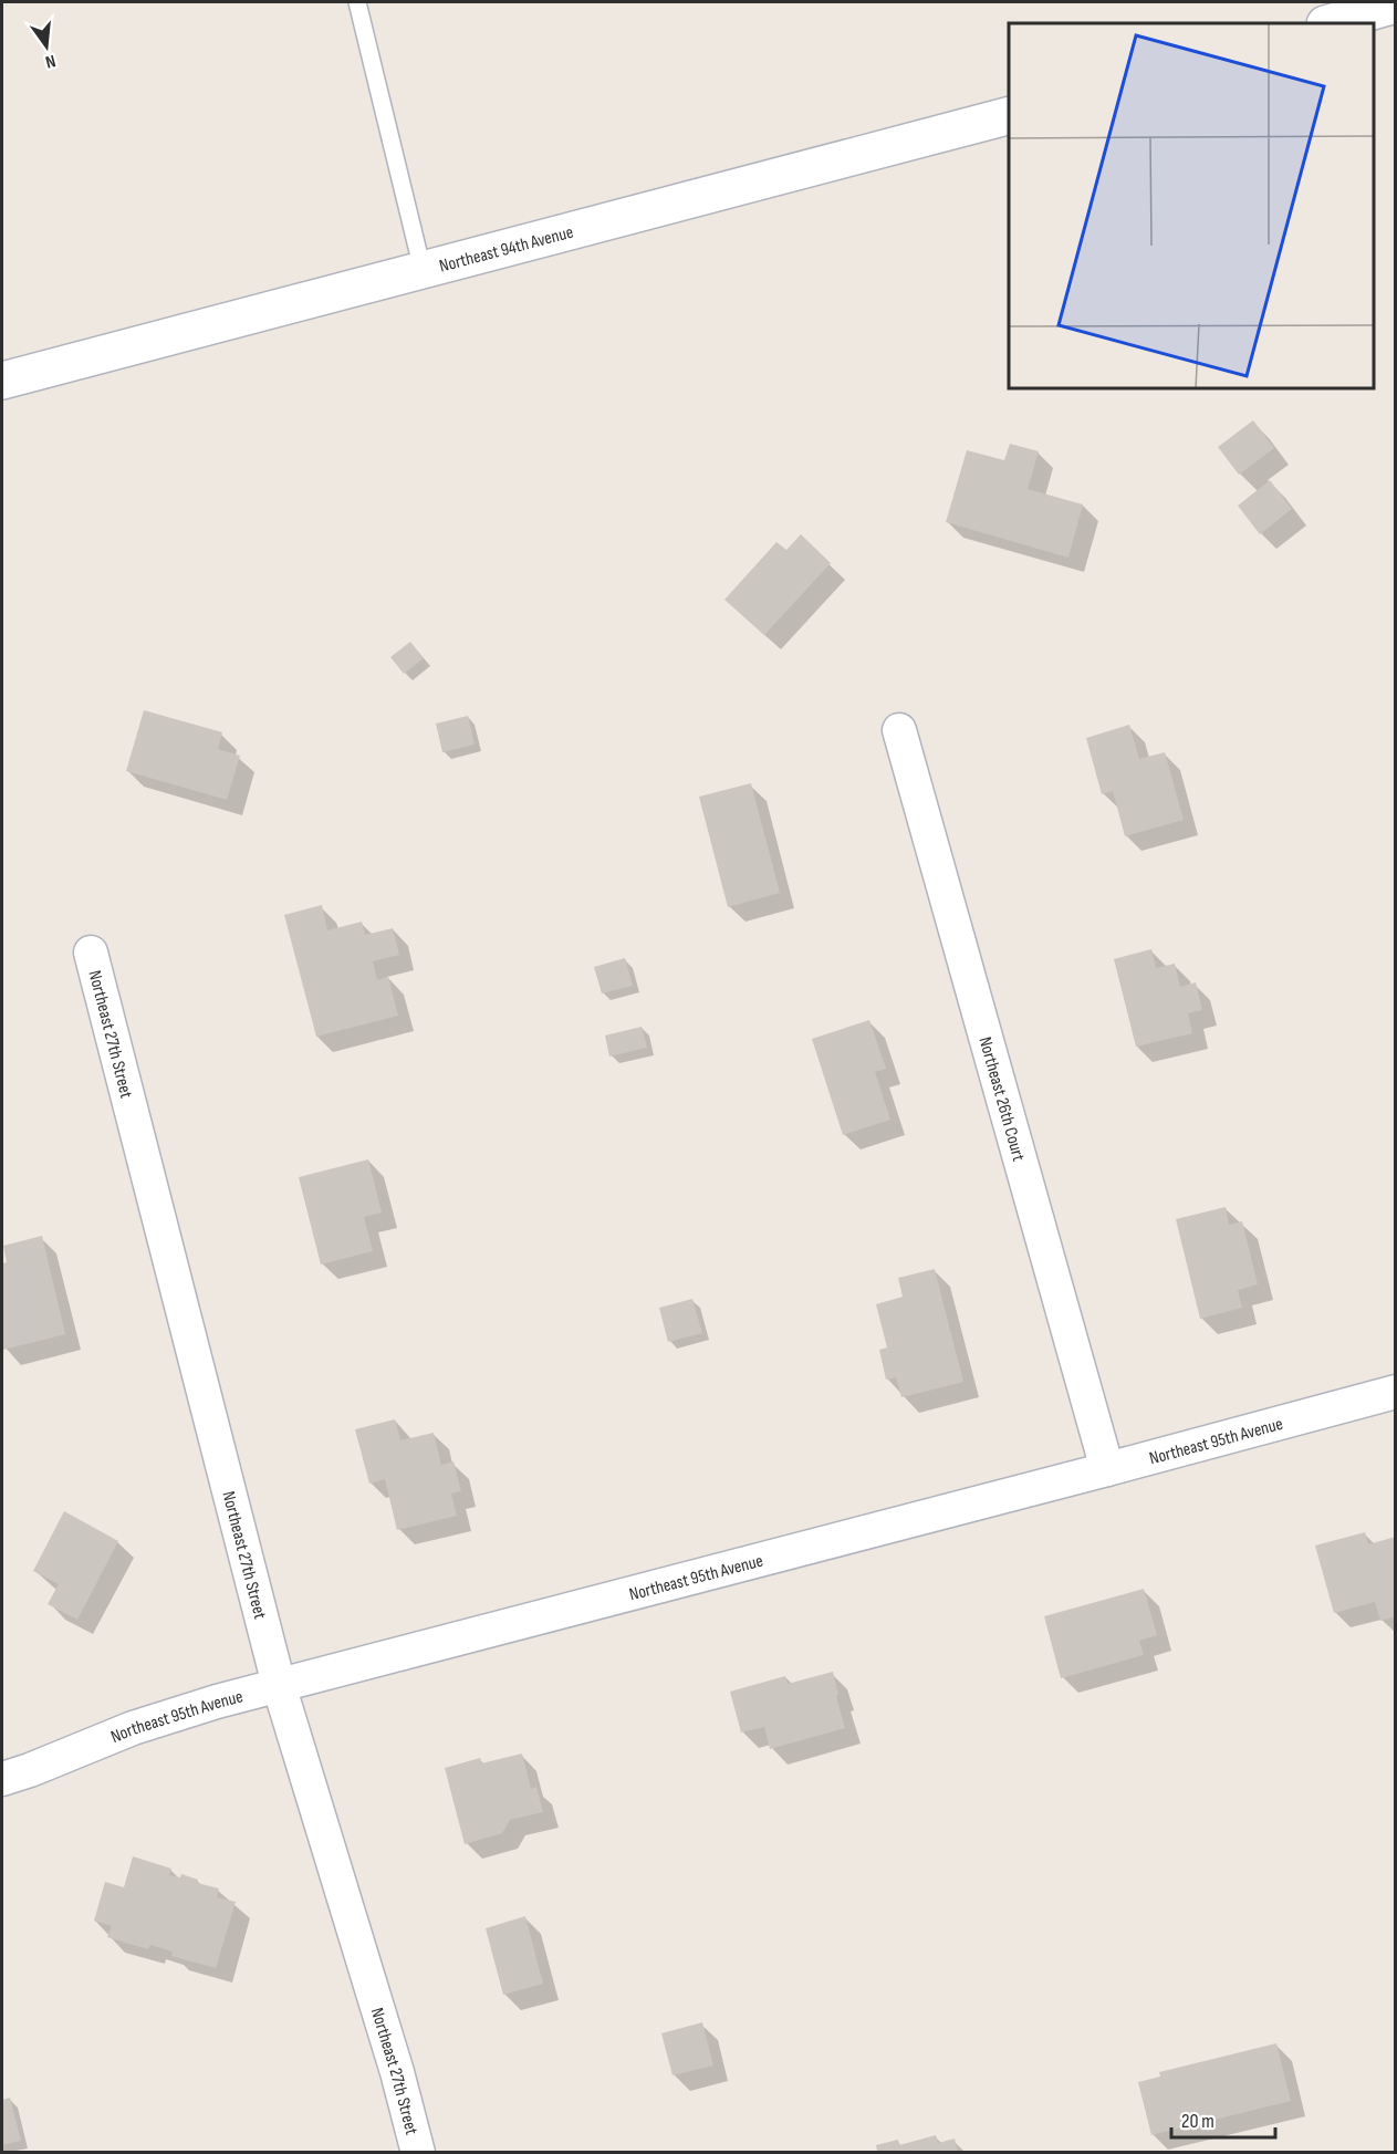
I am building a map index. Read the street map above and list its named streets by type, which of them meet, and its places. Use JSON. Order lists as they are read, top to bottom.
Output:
{
  "streets": {
    "main road": ["Northeast 94th Avenue"],
    "street": ["Northeast 27th Street", "Northeast 26th Court", "Northeast 95th Avenue"]
  },
  "crossings": [
    ["Northeast 27th Street", "Northeast 95th Avenue"],
    ["Northeast 26th Court", "Northeast 95th Avenue"]
  ],
  "scale_bar": "20 m",
  "north": "bottom"
}
